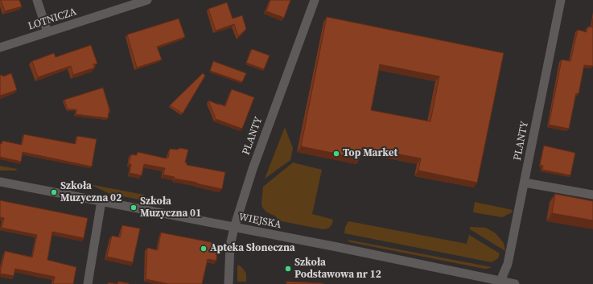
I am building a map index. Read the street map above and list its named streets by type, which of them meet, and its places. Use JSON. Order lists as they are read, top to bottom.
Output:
{
  "streets": {
    "street": ["LOTNICZA", "PLANTY", "WIEJSKA"]
  },
  "crossings": [
    ["PLANTY", "WIEJSKA"]
  ],
  "places": [
    "Top Market",
    "Szkoła Muzyczna 02",
    "Szkoła Muzyczna 01",
    "Apteka Słoneczna",
    "Szkoła Podstawowa nr 12"
  ]
}
